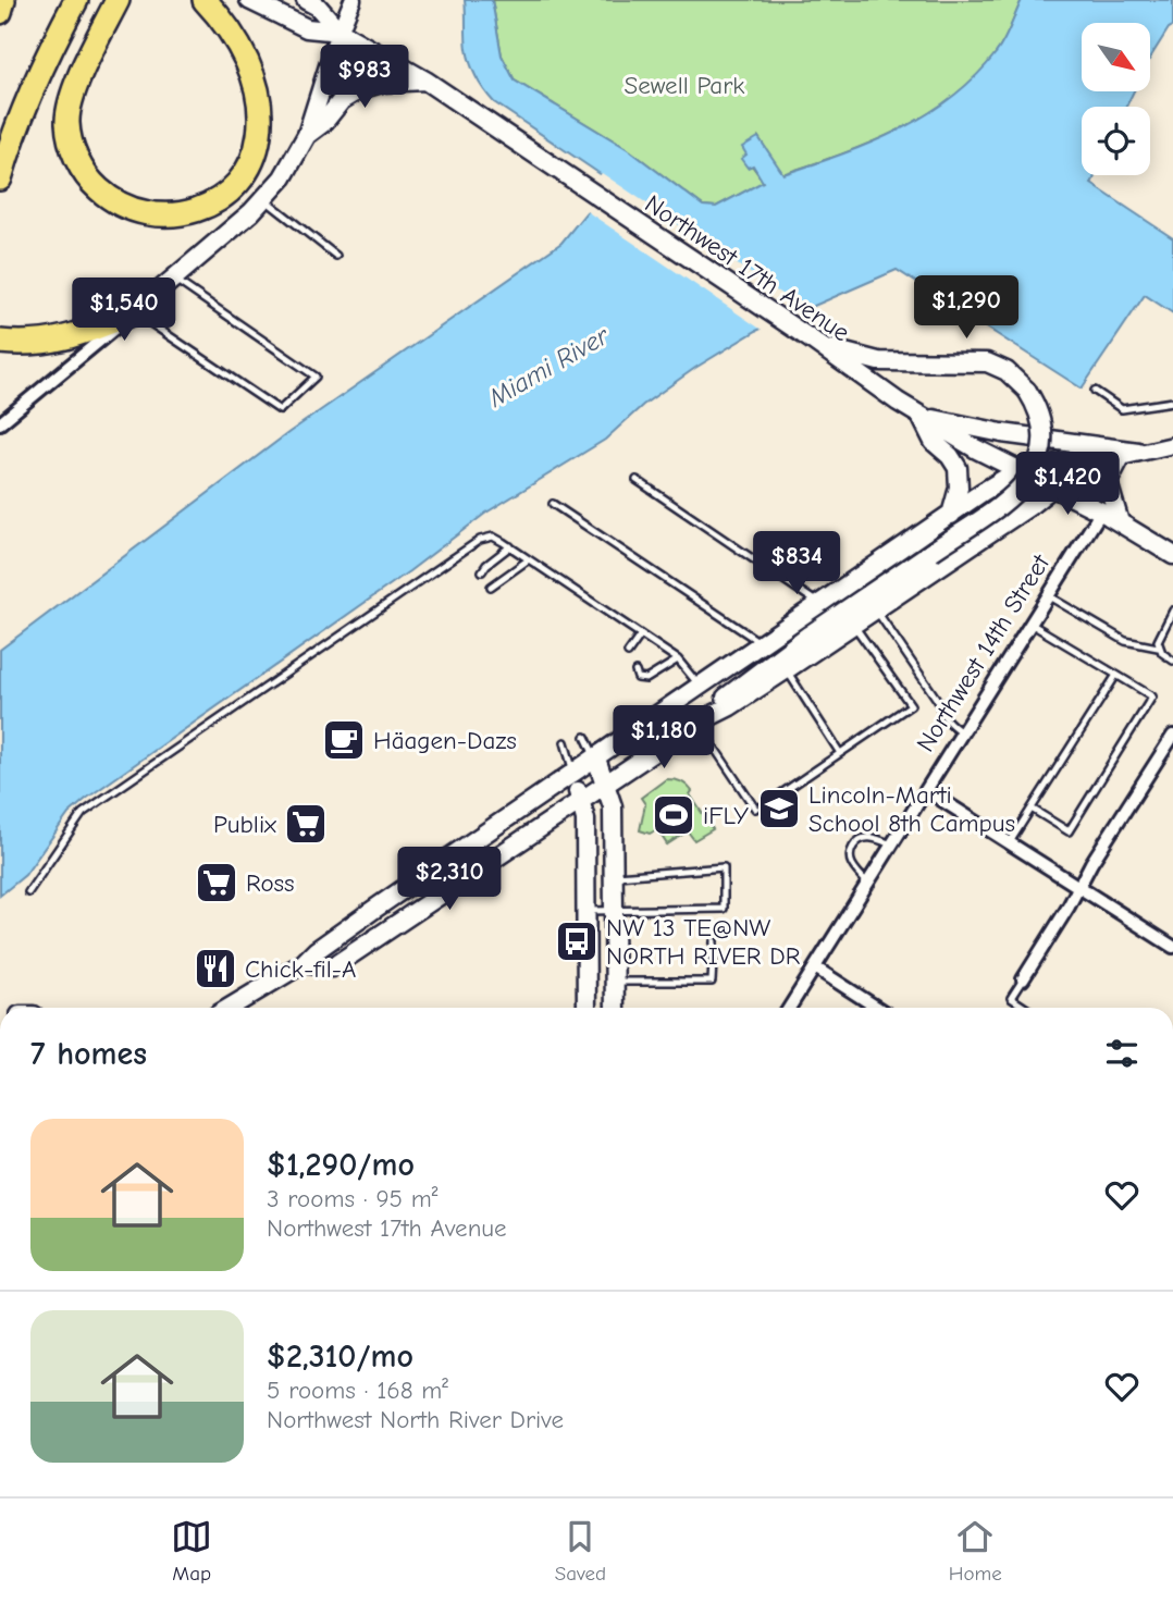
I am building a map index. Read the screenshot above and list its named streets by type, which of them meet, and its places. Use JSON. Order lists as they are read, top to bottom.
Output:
{
  "streets": {
    "main road": ["Northwest 17th Avenue"],
    "street": ["Northwest 14th Street"]
  },
  "crossings": [
    ["Northwest 17th Avenue", "Northwest 14th Street"]
  ],
  "water": ["Miami River"],
  "parks": ["Sewell Park"],
  "places": {
    "cafe": ["Häagen-Dazs"],
    "school or university": ["Lincoln-Marti School 8th Campus"],
    "sports": ["iFLY"],
    "supermarket": ["Publix", "Ross"],
    "bus stop": ["NW 13 TE@NW NORTH RIVER DR"],
    "restaurant": ["Chick-fil-A"]
  },
  "north": "bottom right",
  "page": {
    "price": [
      "$983",
      "$1,290",
      "$1,540",
      "$1,420",
      "$834",
      "$1,180",
      "$2,310"
    ],
    "heading": "7 homes",
    "list": [
      {
        "name": "$1,290/mo",
        "note": "3 rooms · 95 m² · Northwest 17th Avenue"
      },
      {
        "name": "$2,310/mo",
        "note": "5 rooms · 168 m² · Northwest North River Drive"
      }
    ],
    "tabs": ["Map", "Saved", "Home"]
  }
}
